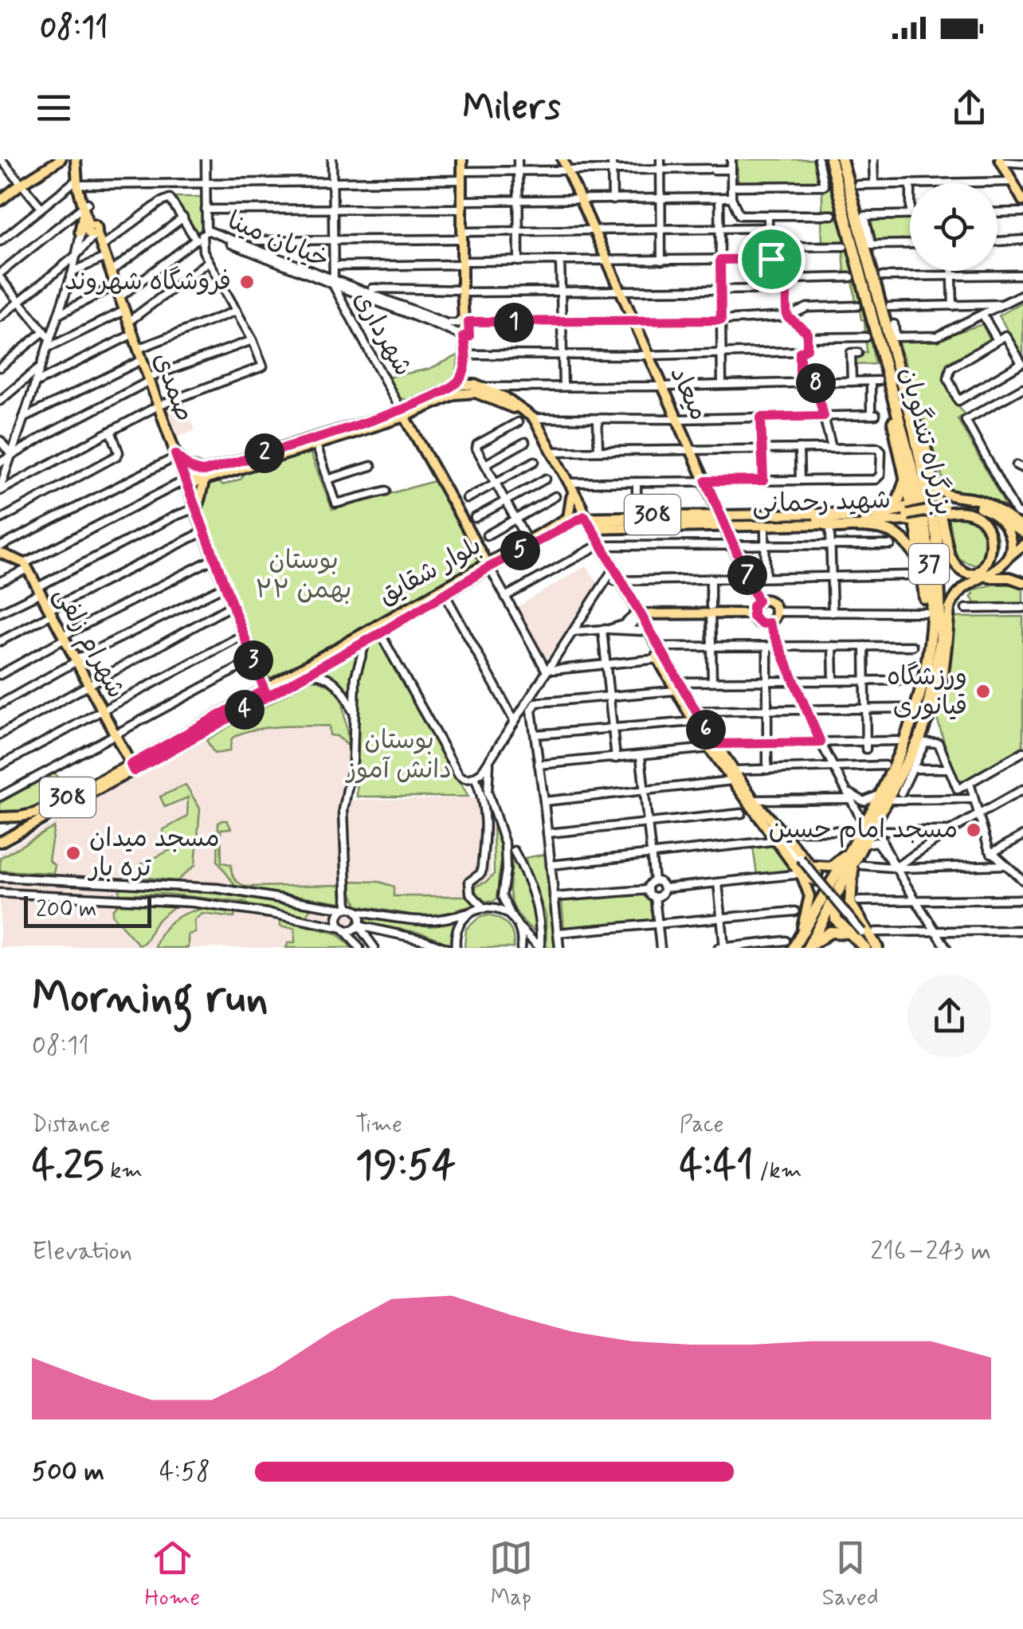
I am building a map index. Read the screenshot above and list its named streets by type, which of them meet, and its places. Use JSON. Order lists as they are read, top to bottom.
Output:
{
  "streets": {
    "highway": ["بزرگراه تندگویان", "37"],
    "main road": [
      "شهرداری",
      "صمدی",
      "میعاد",
      "شهید رحمانی",
      "308",
      "بلوار شقایق",
      "شهرام زلفی"
    ],
    "street": ["خیابان مینا"]
  },
  "crossings": [
    ["خیابان مینا", "شهرداری"],
    ["شهرداری", "بلوار شقایق"],
    ["صمدی", "بلوار شقایق"],
    ["میعاد", "شهید رحمانی"],
    ["بزرگراه تندگویان", "308"],
    ["شهید رحمانی", "308"],
    ["شهید رحمانی", "بلوار شقایق"],
    ["بلوار شقایق", "شهرام زلفی"]
  ],
  "parks": ["بوستان ۲۲ بهمن", "بوستان دانش آموز"],
  "places": [
    "فروشگاه شهروند",
    "ورزشگاه قیانوری",
    "مسجد امام حسین",
    "مسجد میدان تره بار"
  ],
  "scale_bar": "200 m",
  "page": {
    "status": "08:11",
    "header": "Milers",
    "pins": [
      "1",
      "8",
      "2",
      "5",
      "7",
      "3",
      "4",
      "6"
    ],
    "scale": "200 m",
    "heading": ["Morning run", "08:11"],
    "stats": [
      ["Distance", "4.25 km"],
      ["Time", "19:54"],
      ["Pace", "4:41 /km"]
    ],
    "chart": ["Elevation", "216–243 m"],
    "list": [
      {
        "name": "500 m",
        "note": "4:58"
      }
    ],
    "tabs": ["Home", "Map", "Saved"]
  }
}
